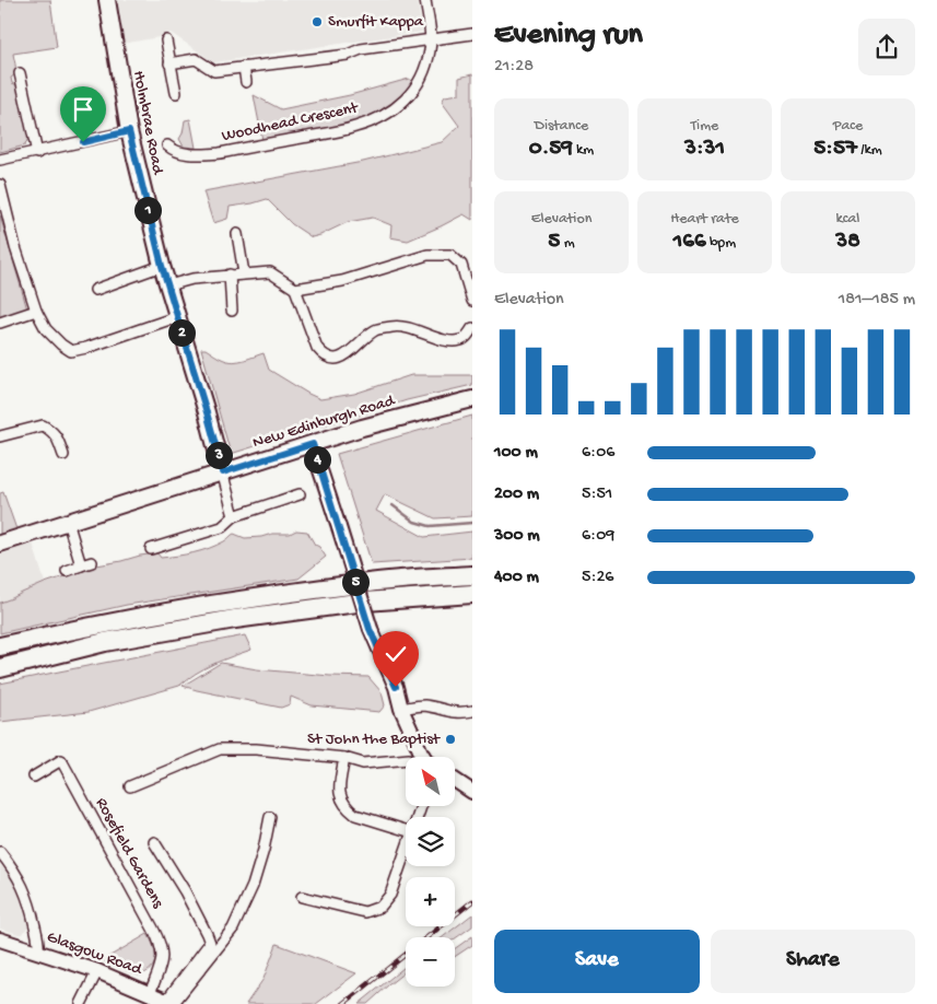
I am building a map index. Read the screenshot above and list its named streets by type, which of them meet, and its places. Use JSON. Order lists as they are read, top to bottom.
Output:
{
  "streets": {
    "main road": ["Holmbrae Road", "New Edinburgh Road"],
    "street": ["Woodhead Crescent", "Rosefield Gardens", "Glasgow Road"]
  },
  "crossings": [
    ["Holmbrae Road", "New Edinburgh Road"],
    ["Rosefield Gardens", "Glasgow Road"]
  ],
  "places": ["Smurfit Kappa", "St John the Baptist"],
  "north": "top left",
  "page": {
    "heading": ["Evening run", "21:28"],
    "stats": [
      ["Distance", "0.59 km"],
      ["Time", "3:31"],
      ["Pace", "5:57 /km"],
      ["Elevation", "5 m"],
      ["Heart rate", "166 bpm"],
      ["kcal", "38"]
    ],
    "pins": [
      "1",
      "2",
      "3",
      "4",
      "5"
    ],
    "chart": ["Elevation", "181–185 m"],
    "list": [
      {
        "name": "100 m",
        "note": "6:06"
      },
      {
        "name": "200 m",
        "note": "5:51"
      },
      {
        "name": "300 m",
        "note": "6:09"
      },
      {
        "name": "400 m",
        "note": "5:26"
      }
    ],
    "map_buttons": ["+", "−"],
    "buttons": ["Save", "Share"]
  }
}
